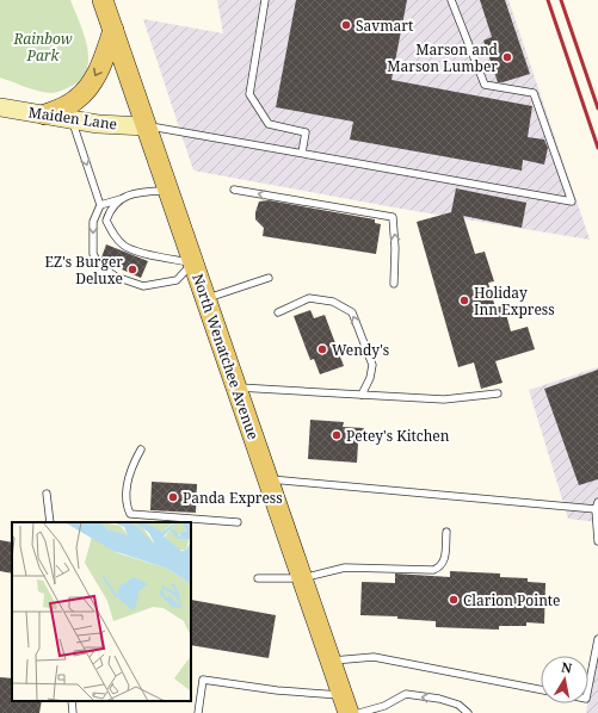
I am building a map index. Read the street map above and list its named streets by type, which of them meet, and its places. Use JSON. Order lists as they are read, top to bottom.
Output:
{
  "streets": {
    "main road": ["Maiden Lane", "North Wenatchee Avenue"]
  },
  "crossings": [
    ["Maiden Lane", "North Wenatchee Avenue"]
  ],
  "parks": ["Rainbow Park"],
  "places": [
    "Savmart",
    "Marson and Marson Lumber",
    "EZ's Burger Deluxe",
    "Holiday Inn Express",
    "Wendy's",
    "Petey's Kitchen",
    "Panda Express",
    "Clarion Pointe"
  ],
  "north": "top"
}
